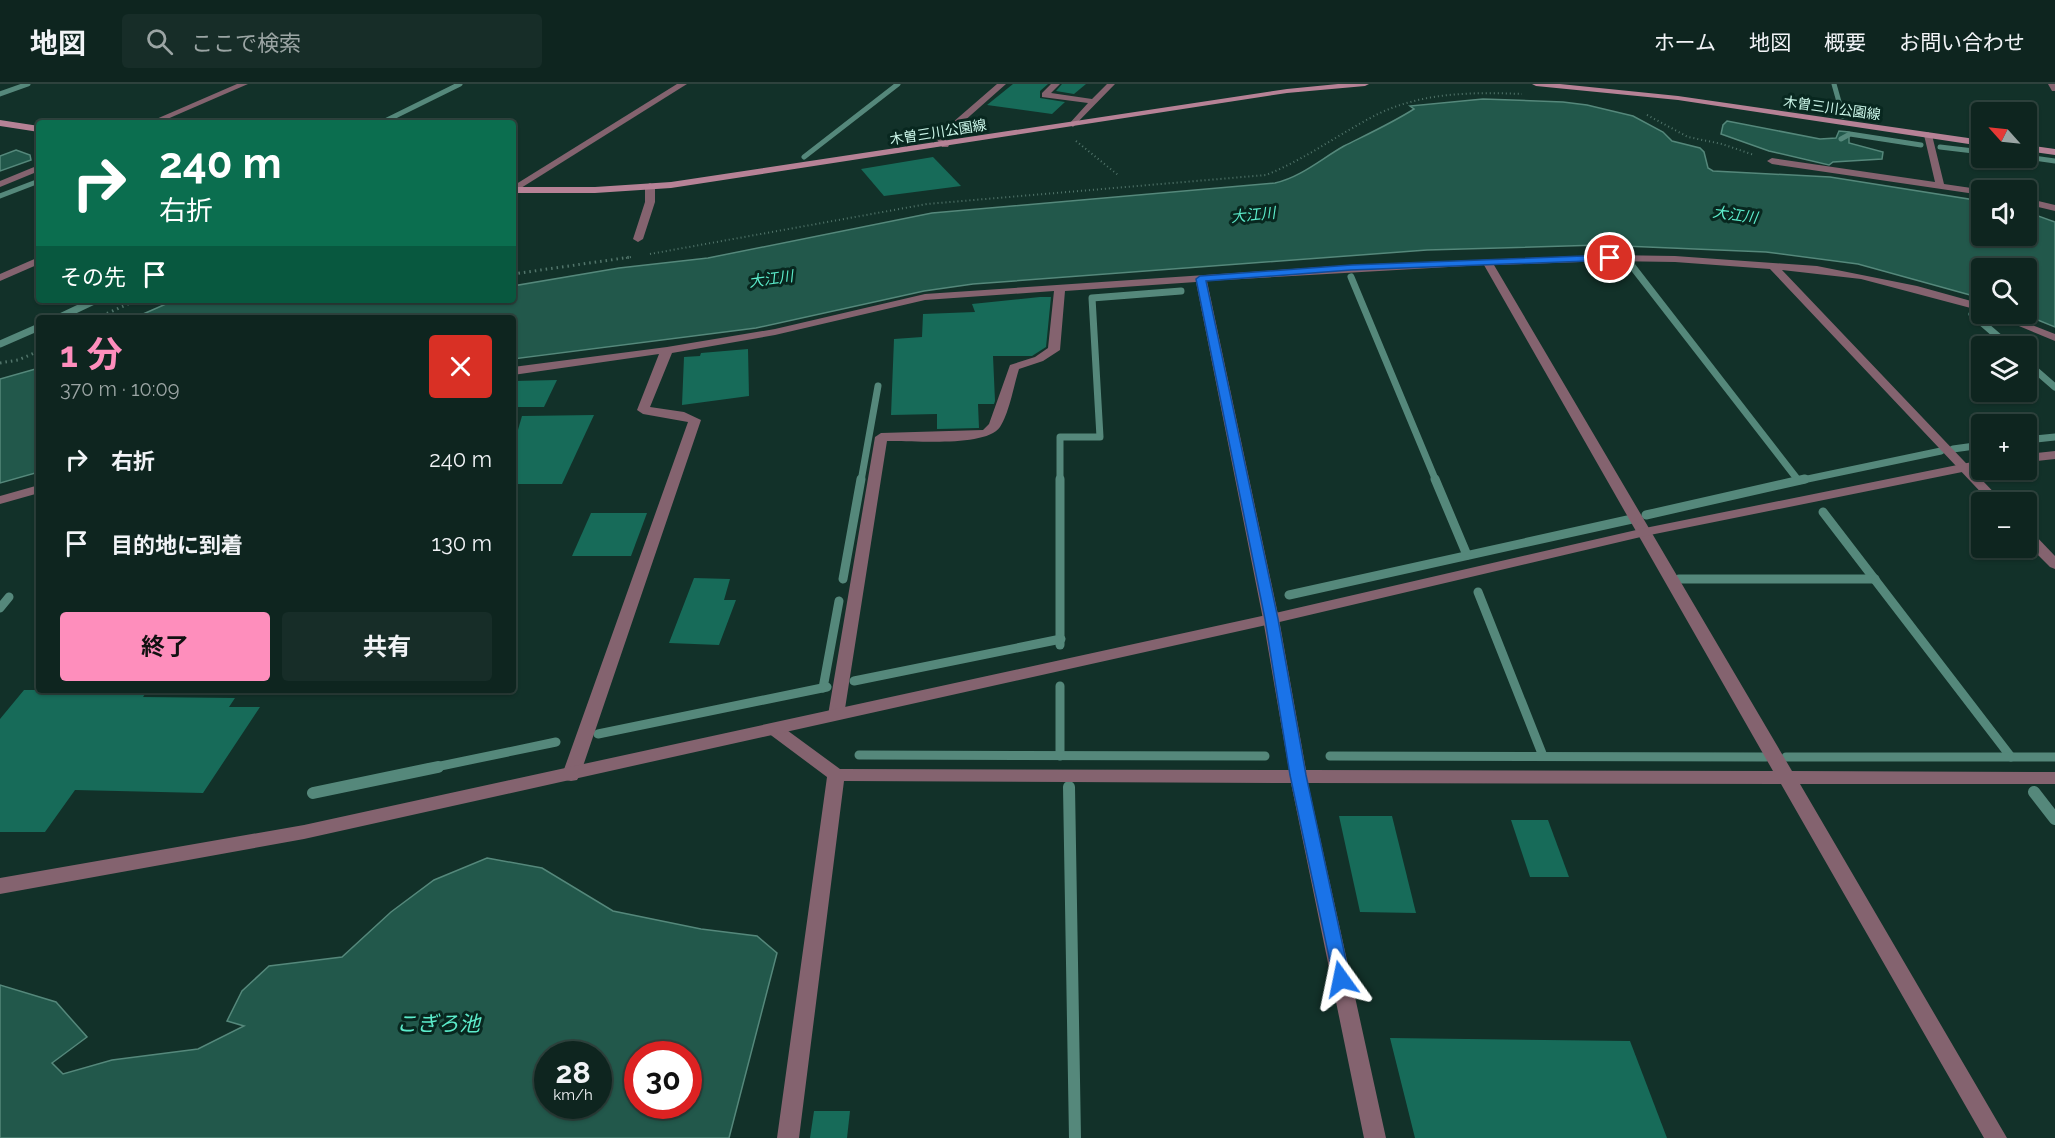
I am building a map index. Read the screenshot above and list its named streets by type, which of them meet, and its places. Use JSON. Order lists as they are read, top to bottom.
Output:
{
  "streets": {
    "main road": ["木曽三川公園線"]
  },
  "water": ["大江川", "こぎろ池"],
  "north": "top left",
  "page": {
    "header": "地図",
    "search": "ここで検索",
    "nav": [
      "ホーム",
      "地図",
      "概要",
      "お問い合わせ"
    ],
    "map_buttons": ["+", "−"],
    "turn": ["240 m", "右折"],
    "then": "その先",
    "heading": ["1 分", "370 m · 10:09"],
    "list": [
      {
        "name": "右折",
        "value": "240 m"
      },
      {
        "name": "目的地に到着",
        "value": "130 m"
      }
    ],
    "buttons": ["終了", "共有"],
    "speed": "28 km/h",
    "limit": "30"
  }
}
